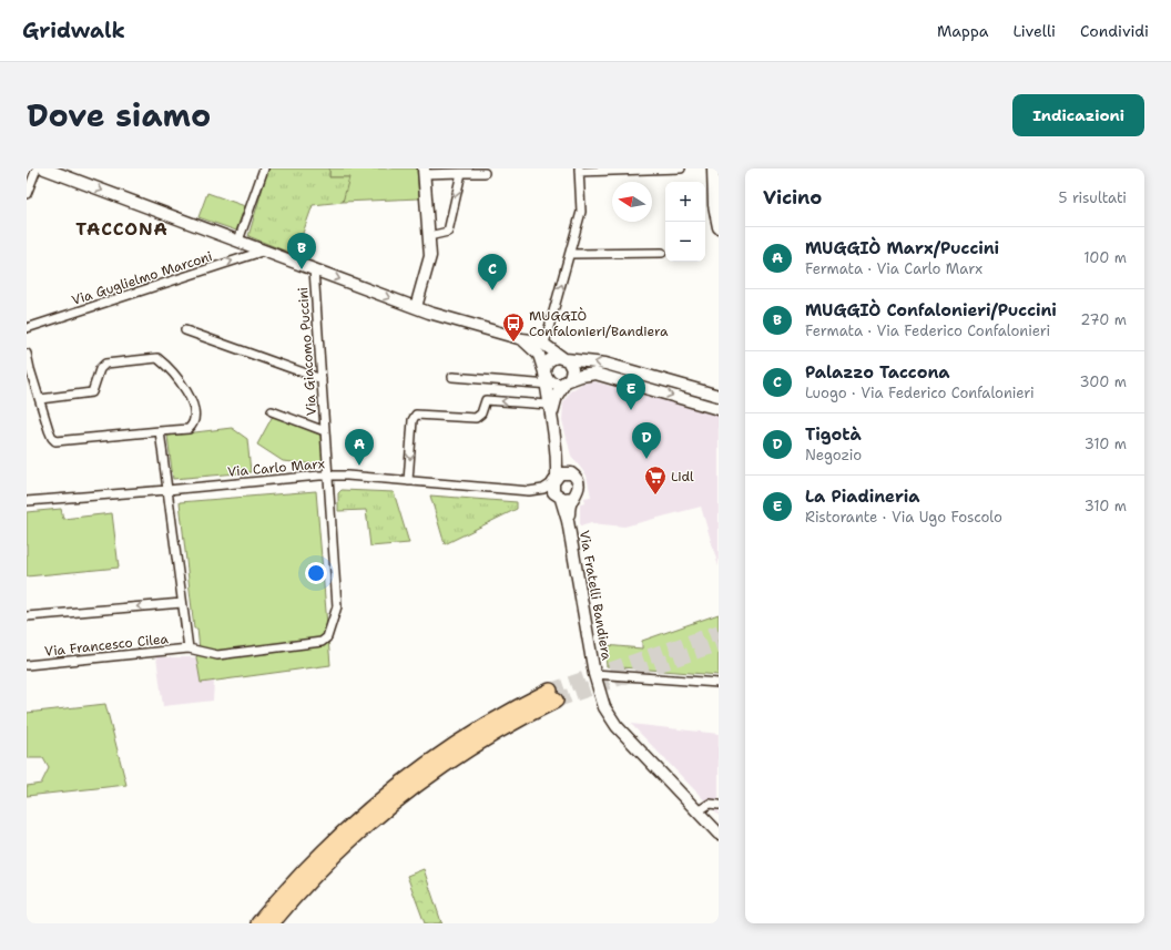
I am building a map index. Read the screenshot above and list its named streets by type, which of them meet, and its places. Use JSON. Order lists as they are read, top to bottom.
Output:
{
  "streets": {
    "street": [
      "Via Guglielmo Marconi",
      "Via Giacomo Puccini",
      "Via Carlo Marx",
      "Via Fratelli Bandiera",
      "Via Francesco Cilea"
    ]
  },
  "crossings": [
    ["Via Giacomo Puccini", "Via Carlo Marx"],
    ["Via Giacomo Puccini", "Via Francesco Cilea"],
    ["Via Carlo Marx", "Via Fratelli Bandiera"]
  ],
  "one_way": ["Via Guglielmo Marconi"],
  "districts": ["TACCONA"],
  "places": {
    "bus stop": ["MUGGIÒ Confalonieri/Bandiera"],
    "supermarket": ["Lidl"]
  },
  "north": "left",
  "page": {
    "header": "Gridwalk",
    "nav": ["Mappa", "Livelli", "Condividi"],
    "title": "Dove siamo",
    "buttons": "Indicazioni",
    "heading": ["Vicino", "5 risultati"],
    "map_buttons": ["+", "−"],
    "list": [
      {
        "mark": "A",
        "name": "MUGGIÒ Marx/Puccini",
        "note": "Fermata · Via Carlo Marx",
        "value": "100 m"
      },
      {
        "mark": "B",
        "name": "MUGGIÒ Confalonieri/Puccini",
        "note": "Fermata · Via Federico Confalonieri",
        "value": "270 m"
      },
      {
        "mark": "C",
        "name": "Palazzo Taccona",
        "note": "Luogo · Via Federico Confalonieri",
        "value": "300 m"
      },
      {
        "mark": "D",
        "name": "Tigotà",
        "note": "Negozio",
        "value": "310 m"
      },
      {
        "mark": "E",
        "name": "La Piadineria",
        "note": "Ristorante · Via Ugo Foscolo",
        "value": "310 m"
      }
    ],
    "pins": [
      "B",
      "C",
      "E",
      "D",
      "A"
    ]
  }
}
